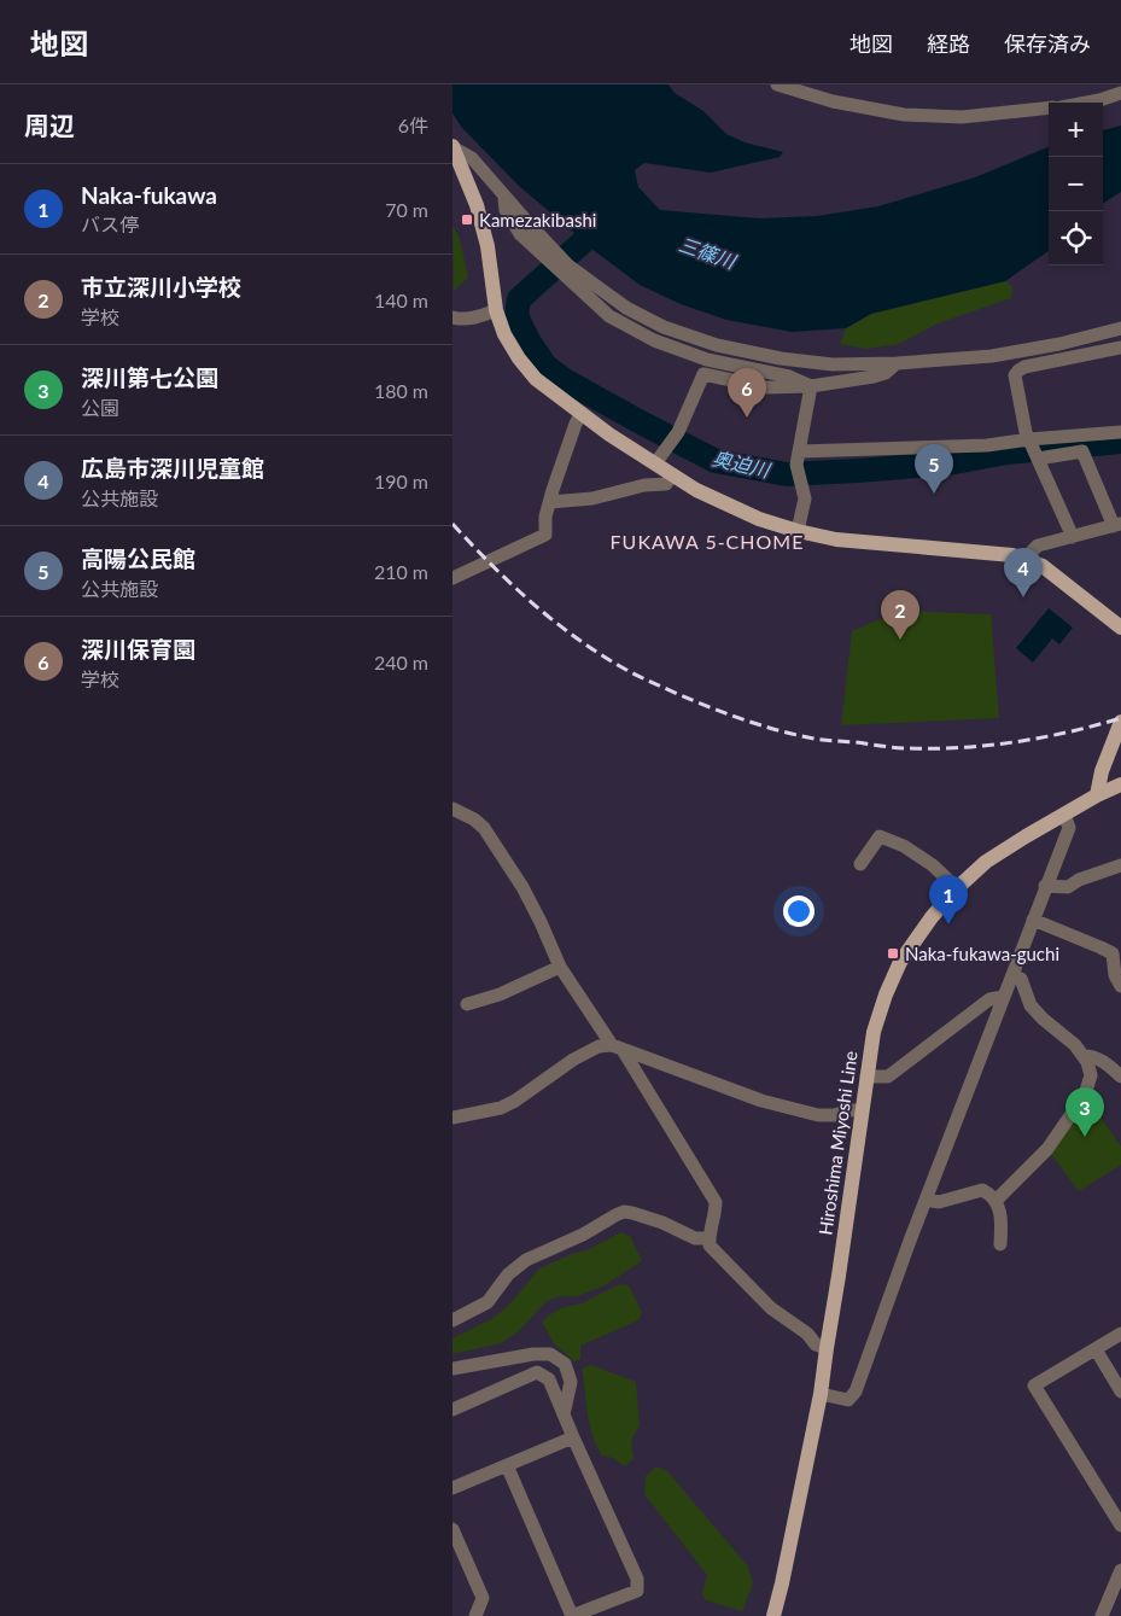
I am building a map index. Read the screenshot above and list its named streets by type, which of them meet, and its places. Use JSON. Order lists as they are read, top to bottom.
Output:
{
  "streets": {
    "main road": ["Hiroshima Miyoshi Line"]
  },
  "districts": ["FUKAWA 5-CHOME"],
  "water": ["三篠川", "奥迫川"],
  "places": {
    "transit": ["Kamezakibashi", "Naka-fukawa-guchi"]
  },
  "page": {
    "header": "地図",
    "nav": ["地図", "経路", "保存済み"],
    "heading": ["周辺", "6件"],
    "map_buttons": ["+", "−"],
    "list": [
      {
        "mark": "1",
        "name": "Naka-fukawa",
        "note": "バス停",
        "value": "70 m"
      },
      {
        "mark": "2",
        "name": "市立深川小学校",
        "note": "学校",
        "value": "140 m"
      },
      {
        "mark": "3",
        "name": "深川第七公園",
        "note": "公園",
        "value": "180 m"
      },
      {
        "mark": "4",
        "name": "広島市深川児童館",
        "note": "公共施設",
        "value": "190 m"
      },
      {
        "mark": "5",
        "name": "高陽公民館",
        "note": "公共施設",
        "value": "210 m"
      },
      {
        "mark": "6",
        "name": "深川保育園",
        "note": "学校",
        "value": "240 m"
      }
    ],
    "pins": [
      "6",
      "5",
      "4",
      "2",
      "1",
      "3"
    ]
  }
}
